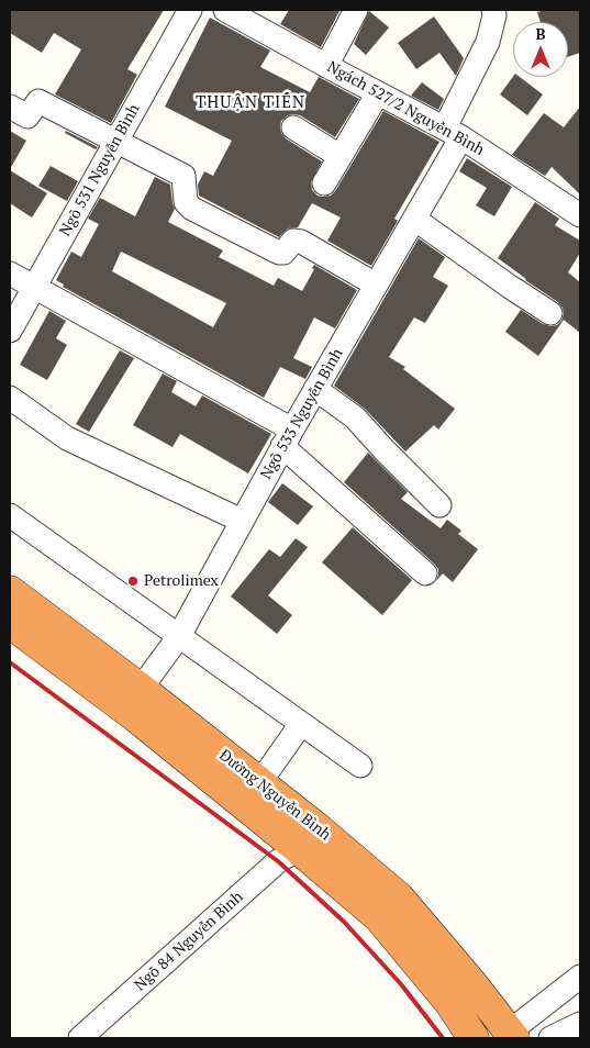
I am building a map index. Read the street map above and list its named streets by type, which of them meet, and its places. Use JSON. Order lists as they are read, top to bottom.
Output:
{
  "streets": {
    "highway": ["Đường Nguyễn Bình"],
    "street": [
      "Ngách 527/2 Nguyễn Bình",
      "Ngõ 531 Nguyễn Bình",
      "Ngõ 533 Nguyễn Bình",
      "Ngõ 84 Nguyễn Bình"
    ]
  },
  "crossings": [
    ["Ngách 527/2 Nguyễn Bình", "Ngõ 533 Nguyễn Bình"],
    ["Ngõ 533 Nguyễn Bình", "Đường Nguyễn Bình"],
    ["Đường Nguyễn Bình", "Ngõ 84 Nguyễn Bình"]
  ],
  "districts": ["THUẬN TIẾN"],
  "places": ["Petrolimex"],
  "north": "top"
}
